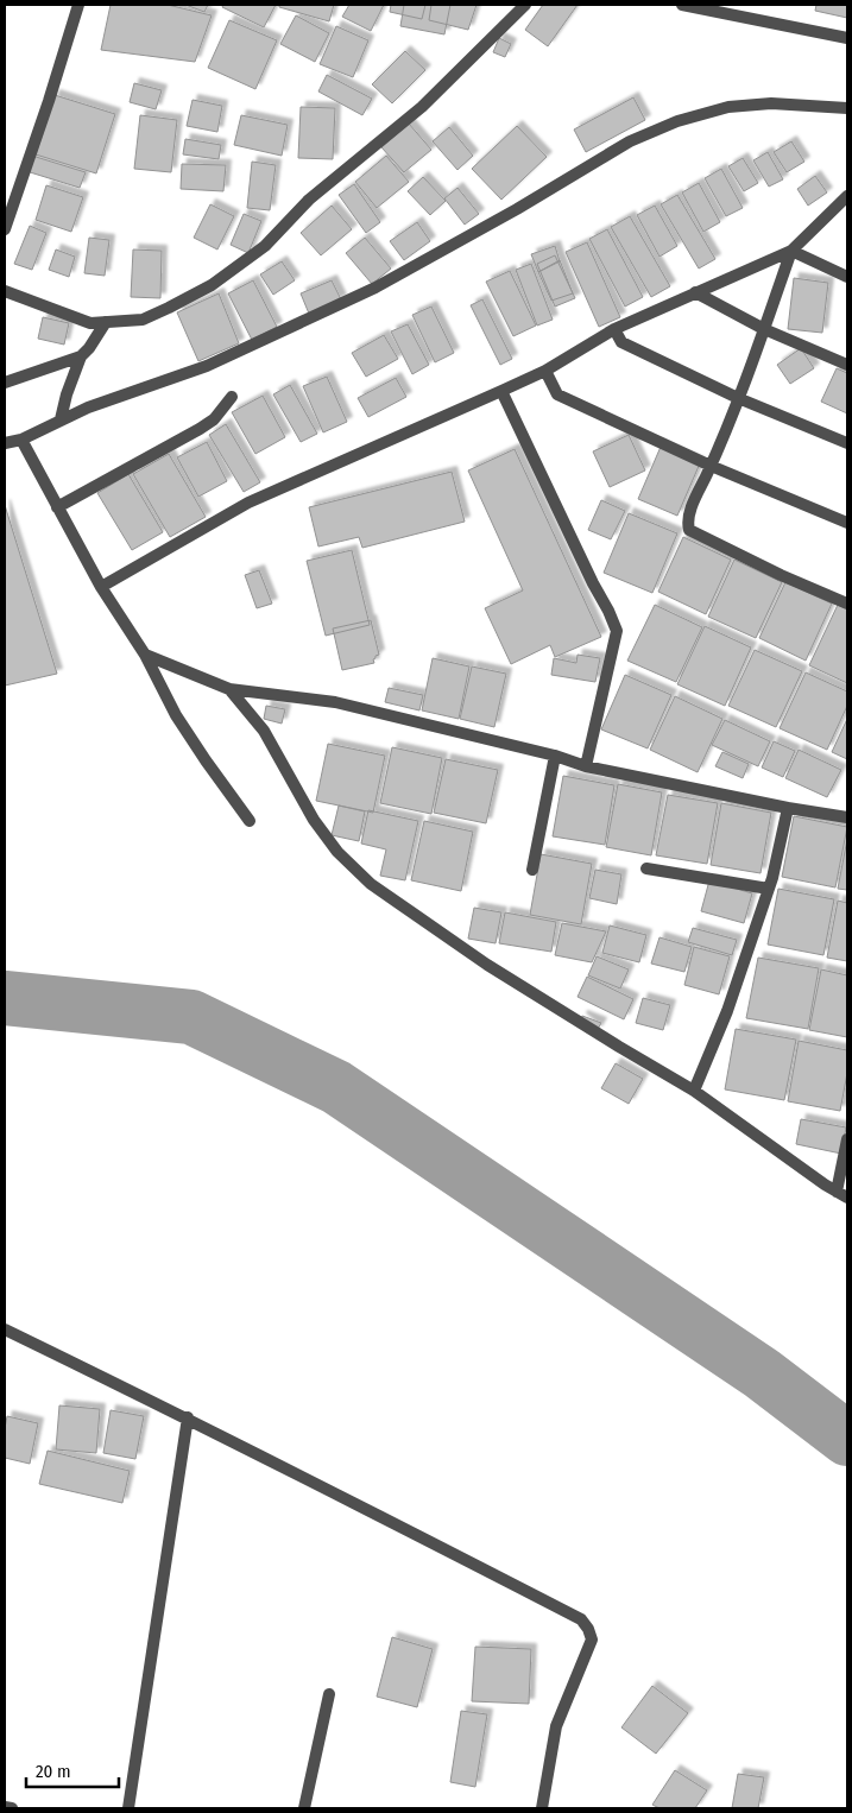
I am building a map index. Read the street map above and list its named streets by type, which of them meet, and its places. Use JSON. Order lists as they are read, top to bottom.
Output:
{
  "scale_bar": "20 m"
}
